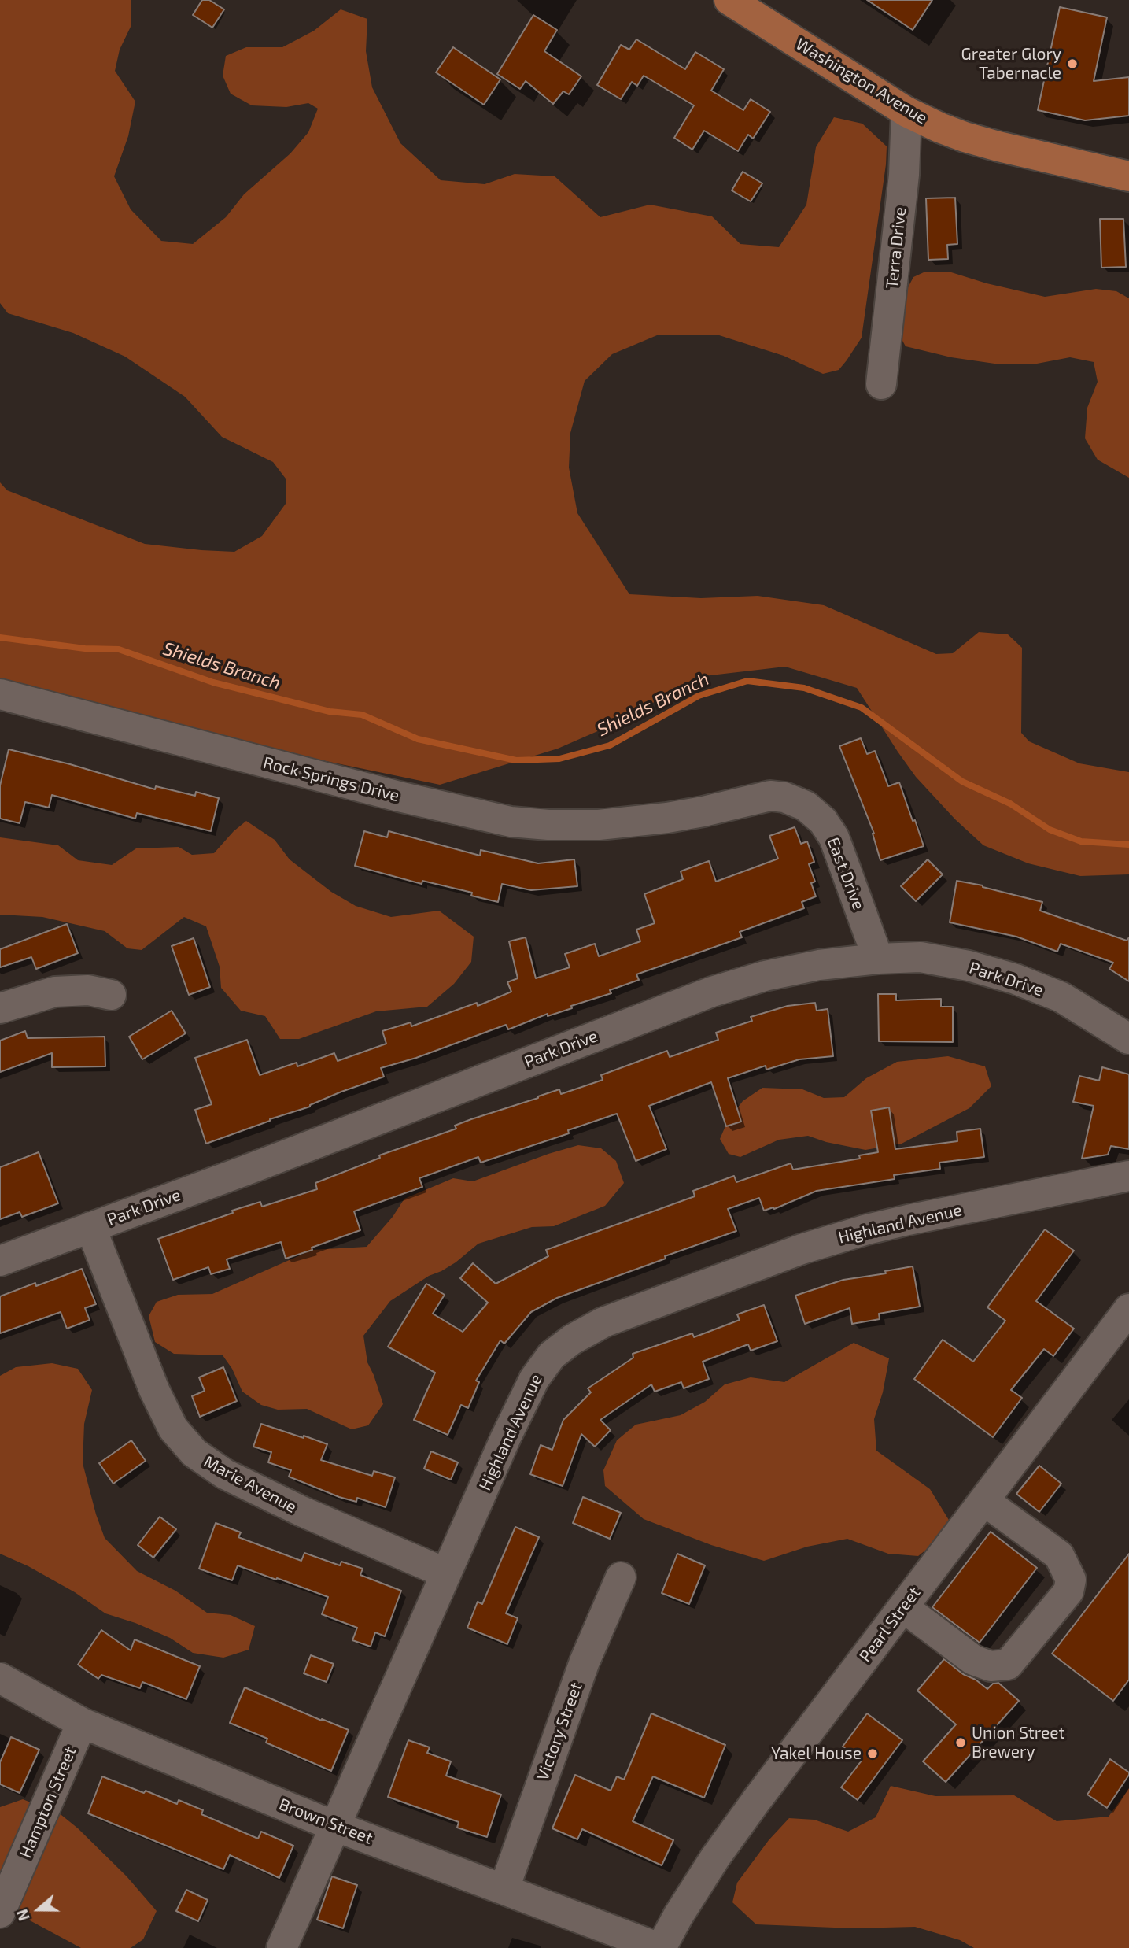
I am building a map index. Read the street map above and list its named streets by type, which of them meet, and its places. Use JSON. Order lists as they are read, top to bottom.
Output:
{
  "streets": {
    "main road": ["Washington Avenue"],
    "street": [
      "Terra Drive",
      "Rock Springs Drive",
      "East Drive",
      "Park Drive",
      "Highland Avenue",
      "Marie Avenue",
      "Pearl Street",
      "Victory Street",
      "Hampton Street",
      "Brown Street"
    ]
  },
  "crossings": [
    ["Washington Avenue", "Terra Drive"],
    ["Rock Springs Drive", "East Drive"],
    ["East Drive", "Park Drive"],
    ["Park Drive", "Marie Avenue"],
    ["Highland Avenue", "Marie Avenue"],
    ["Highland Avenue", "Brown Street"],
    ["Pearl Street", "Brown Street"],
    ["Victory Street", "Brown Street"],
    ["Hampton Street", "Brown Street"]
  ],
  "water": ["Shields Branch"],
  "places": ["Greater Glory Tabernacle", "Union Street Brewery", "Yakel House"],
  "north": "left"
}
